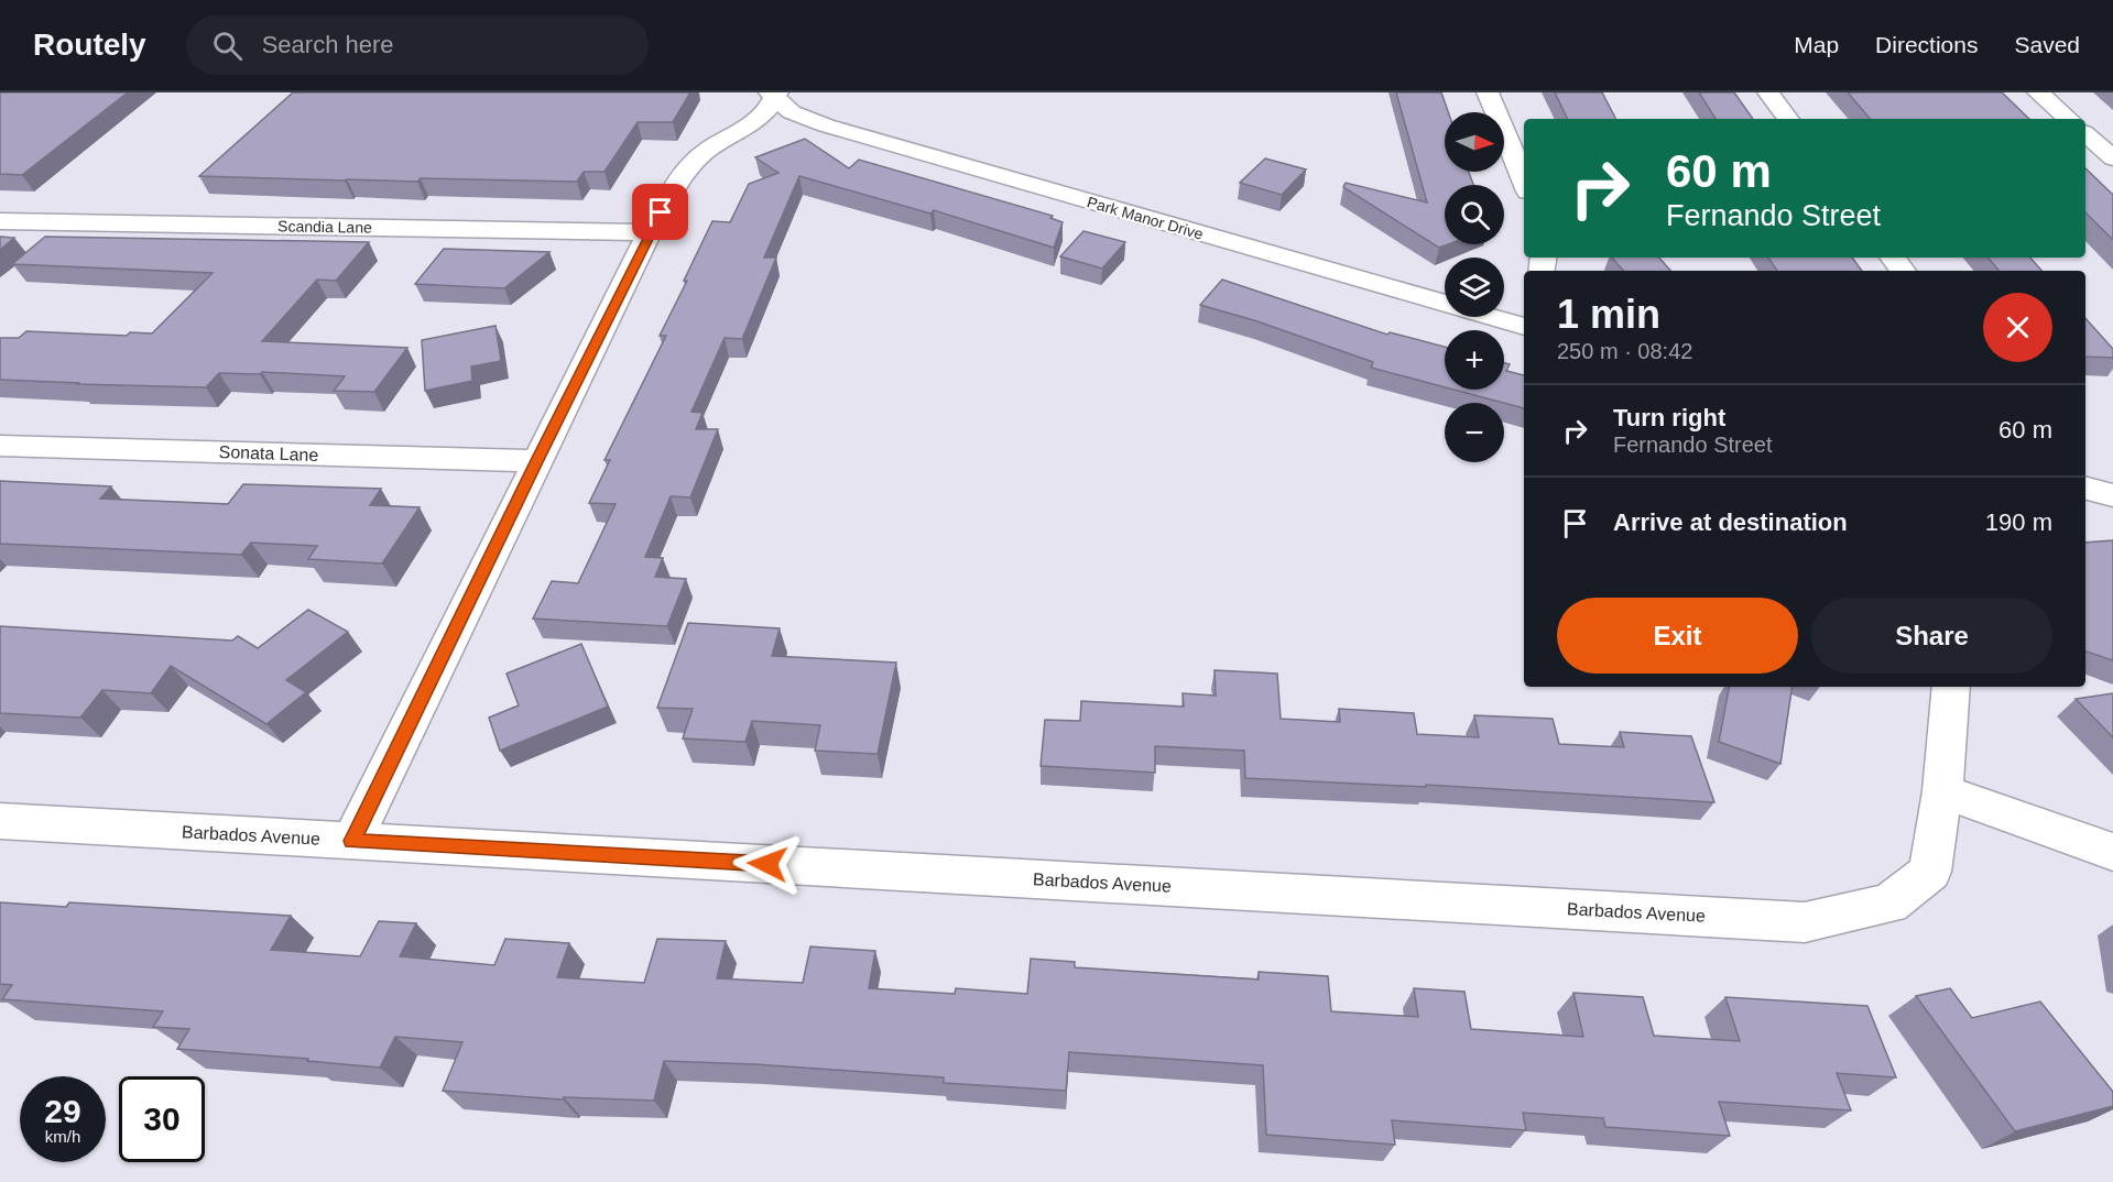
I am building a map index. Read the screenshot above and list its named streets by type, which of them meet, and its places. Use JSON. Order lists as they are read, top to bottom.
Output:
{
  "streets": {
    "street": [
      "Park Manor Drive",
      "Scandia Lane",
      "Sonata Lane",
      "Barbados Avenue"
    ]
  },
  "north": "right",
  "page": {
    "header": "Routely",
    "search": "Search here",
    "nav": ["Map", "Directions", "Saved"],
    "map_buttons": ["+", "−"],
    "turn": ["60 m", "Fernando Street"],
    "heading": ["1 min", "250 m · 08:42"],
    "list": [
      {
        "name": "Turn right",
        "note": "Fernando Street",
        "value": "60 m"
      },
      {
        "name": "Arrive at destination",
        "value": "190 m"
      }
    ],
    "buttons": ["Exit", "Share"],
    "speed": "29 km/h",
    "limit": "30"
  }
}
